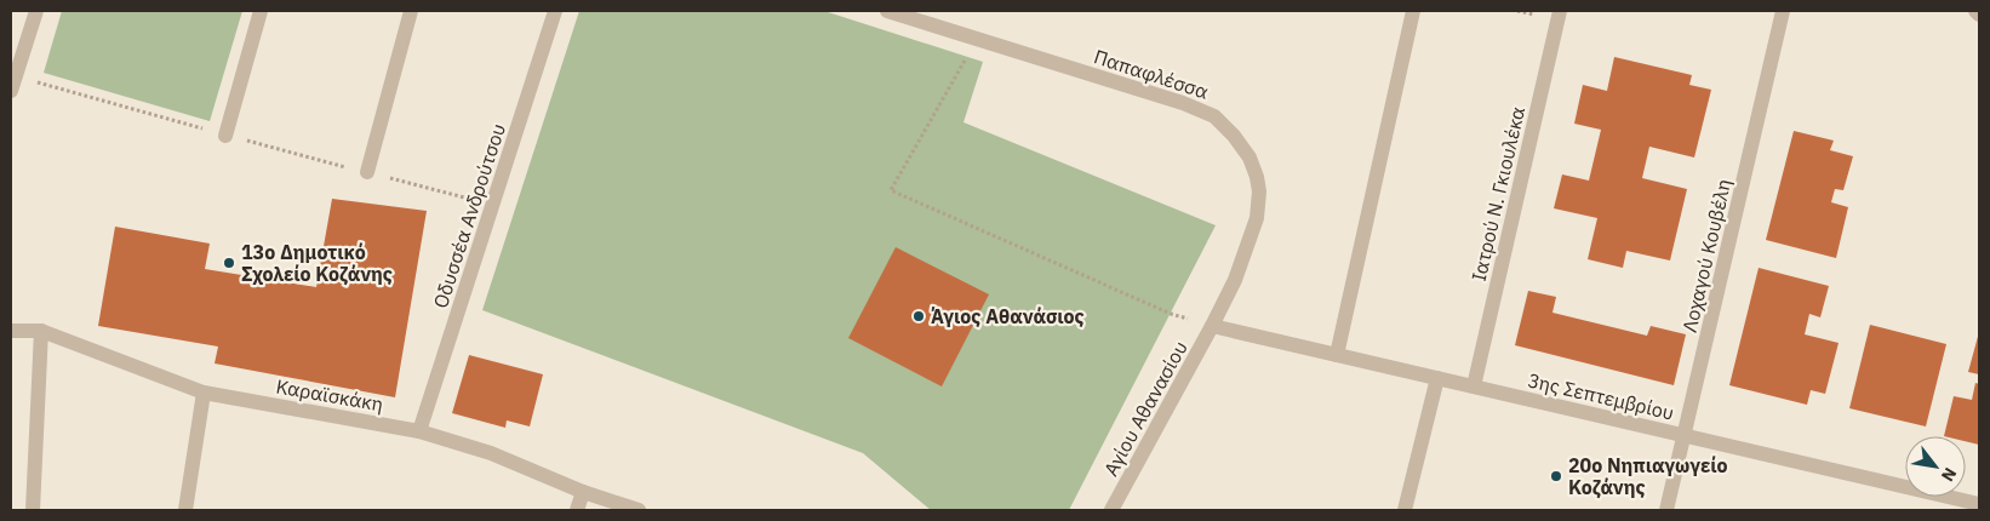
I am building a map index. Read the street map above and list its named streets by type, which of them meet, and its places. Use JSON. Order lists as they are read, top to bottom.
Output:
{
  "streets": {
    "street": [
      "Παπαφλέσσα",
      "Ιατρού N. Γκιουλέκα",
      "Οδυσσέα Ανδρούτσου",
      "Λοχαγού Κουβέλη",
      "Καραϊσκάκη",
      "3ης Σεπτεμβρίου",
      "Αγίου Αθανασίου"
    ]
  },
  "crossings": [
    ["Παπαφλέσσα", "3ης Σεπτεμβρίου"],
    ["Παπαφλέσσα", "Αγίου Αθανασίου"],
    ["Ιατρού N. Γκιουλέκα", "3ης Σεπτεμβρίου"],
    ["Οδυσσέα Ανδρούτσου", "Καραϊσκάκη"],
    ["Λοχαγού Κουβέλη", "3ης Σεπτεμβρίου"],
    ["3ης Σεπτεμβρίου", "Αγίου Αθανασίου"]
  ],
  "places": ["13ο Δημοτικό Σχολείο Κοζάνης", "Άγιος Αθανάσιος", "20ο Νηπιαγωγείο Κοζάνης"],
  "north": "bottom right"
}
